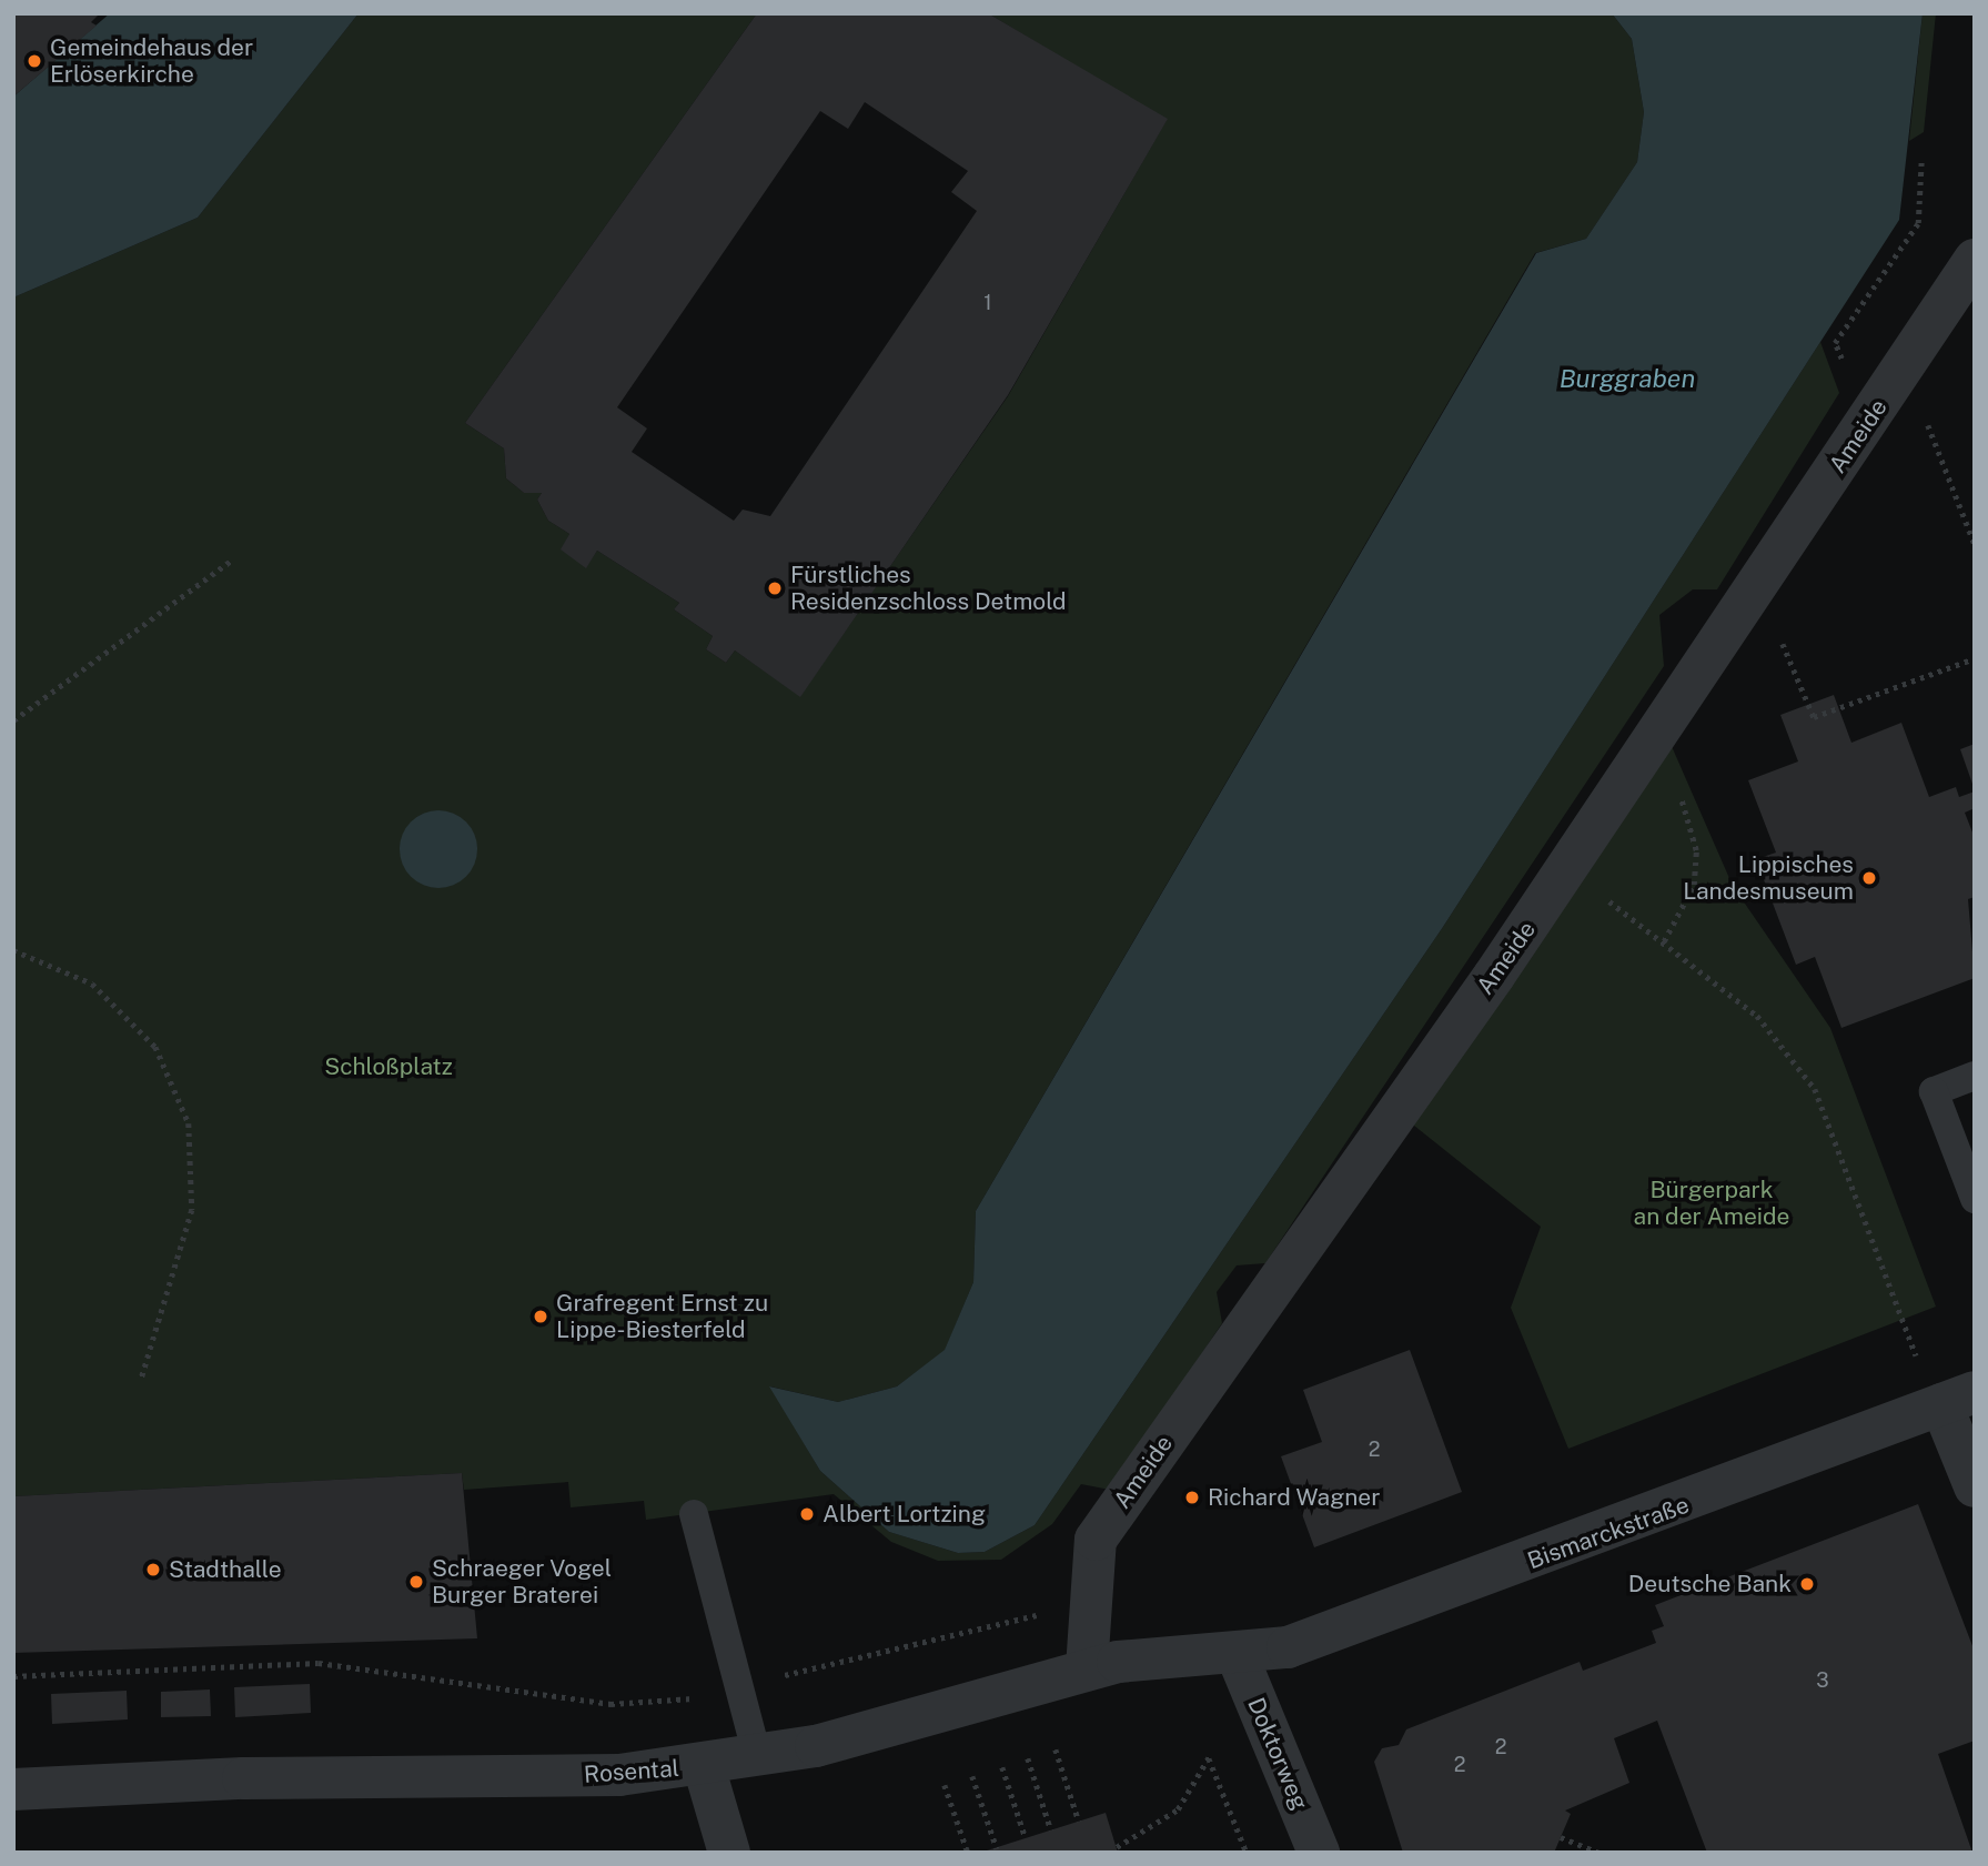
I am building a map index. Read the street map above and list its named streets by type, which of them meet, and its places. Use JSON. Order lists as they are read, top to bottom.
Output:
{
  "streets": {
    "street": [
      "Ameide",
      "Bismarckstraße",
      "Doktorweg",
      "Rosental"
    ]
  },
  "crossings": [
    ["Ameide", "Rosental"],
    ["Bismarckstraße", "Doktorweg"],
    ["Bismarckstraße", "Rosental"],
    ["Doktorweg", "Rosental"]
  ],
  "water": ["Burggraben"],
  "parks": ["Schloßplatz", "Bürgerpark an der Ameide"],
  "places": [
    "Gemeindehaus der Erlöserkirche",
    "Fürstliches Residenzschloss Detmold",
    "Lippisches Landesmuseum",
    "Grafregent Ernst zu Lippe-Biesterfeld",
    "Richard Wagner",
    "Albert Lortzing",
    "Stadthalle",
    "Schraeger Vogel Burger Braterei",
    "Deutsche Bank"
  ],
  "house_numbers": [
    "1",
    "2",
    "3",
    "2",
    "2"
  ]
}
